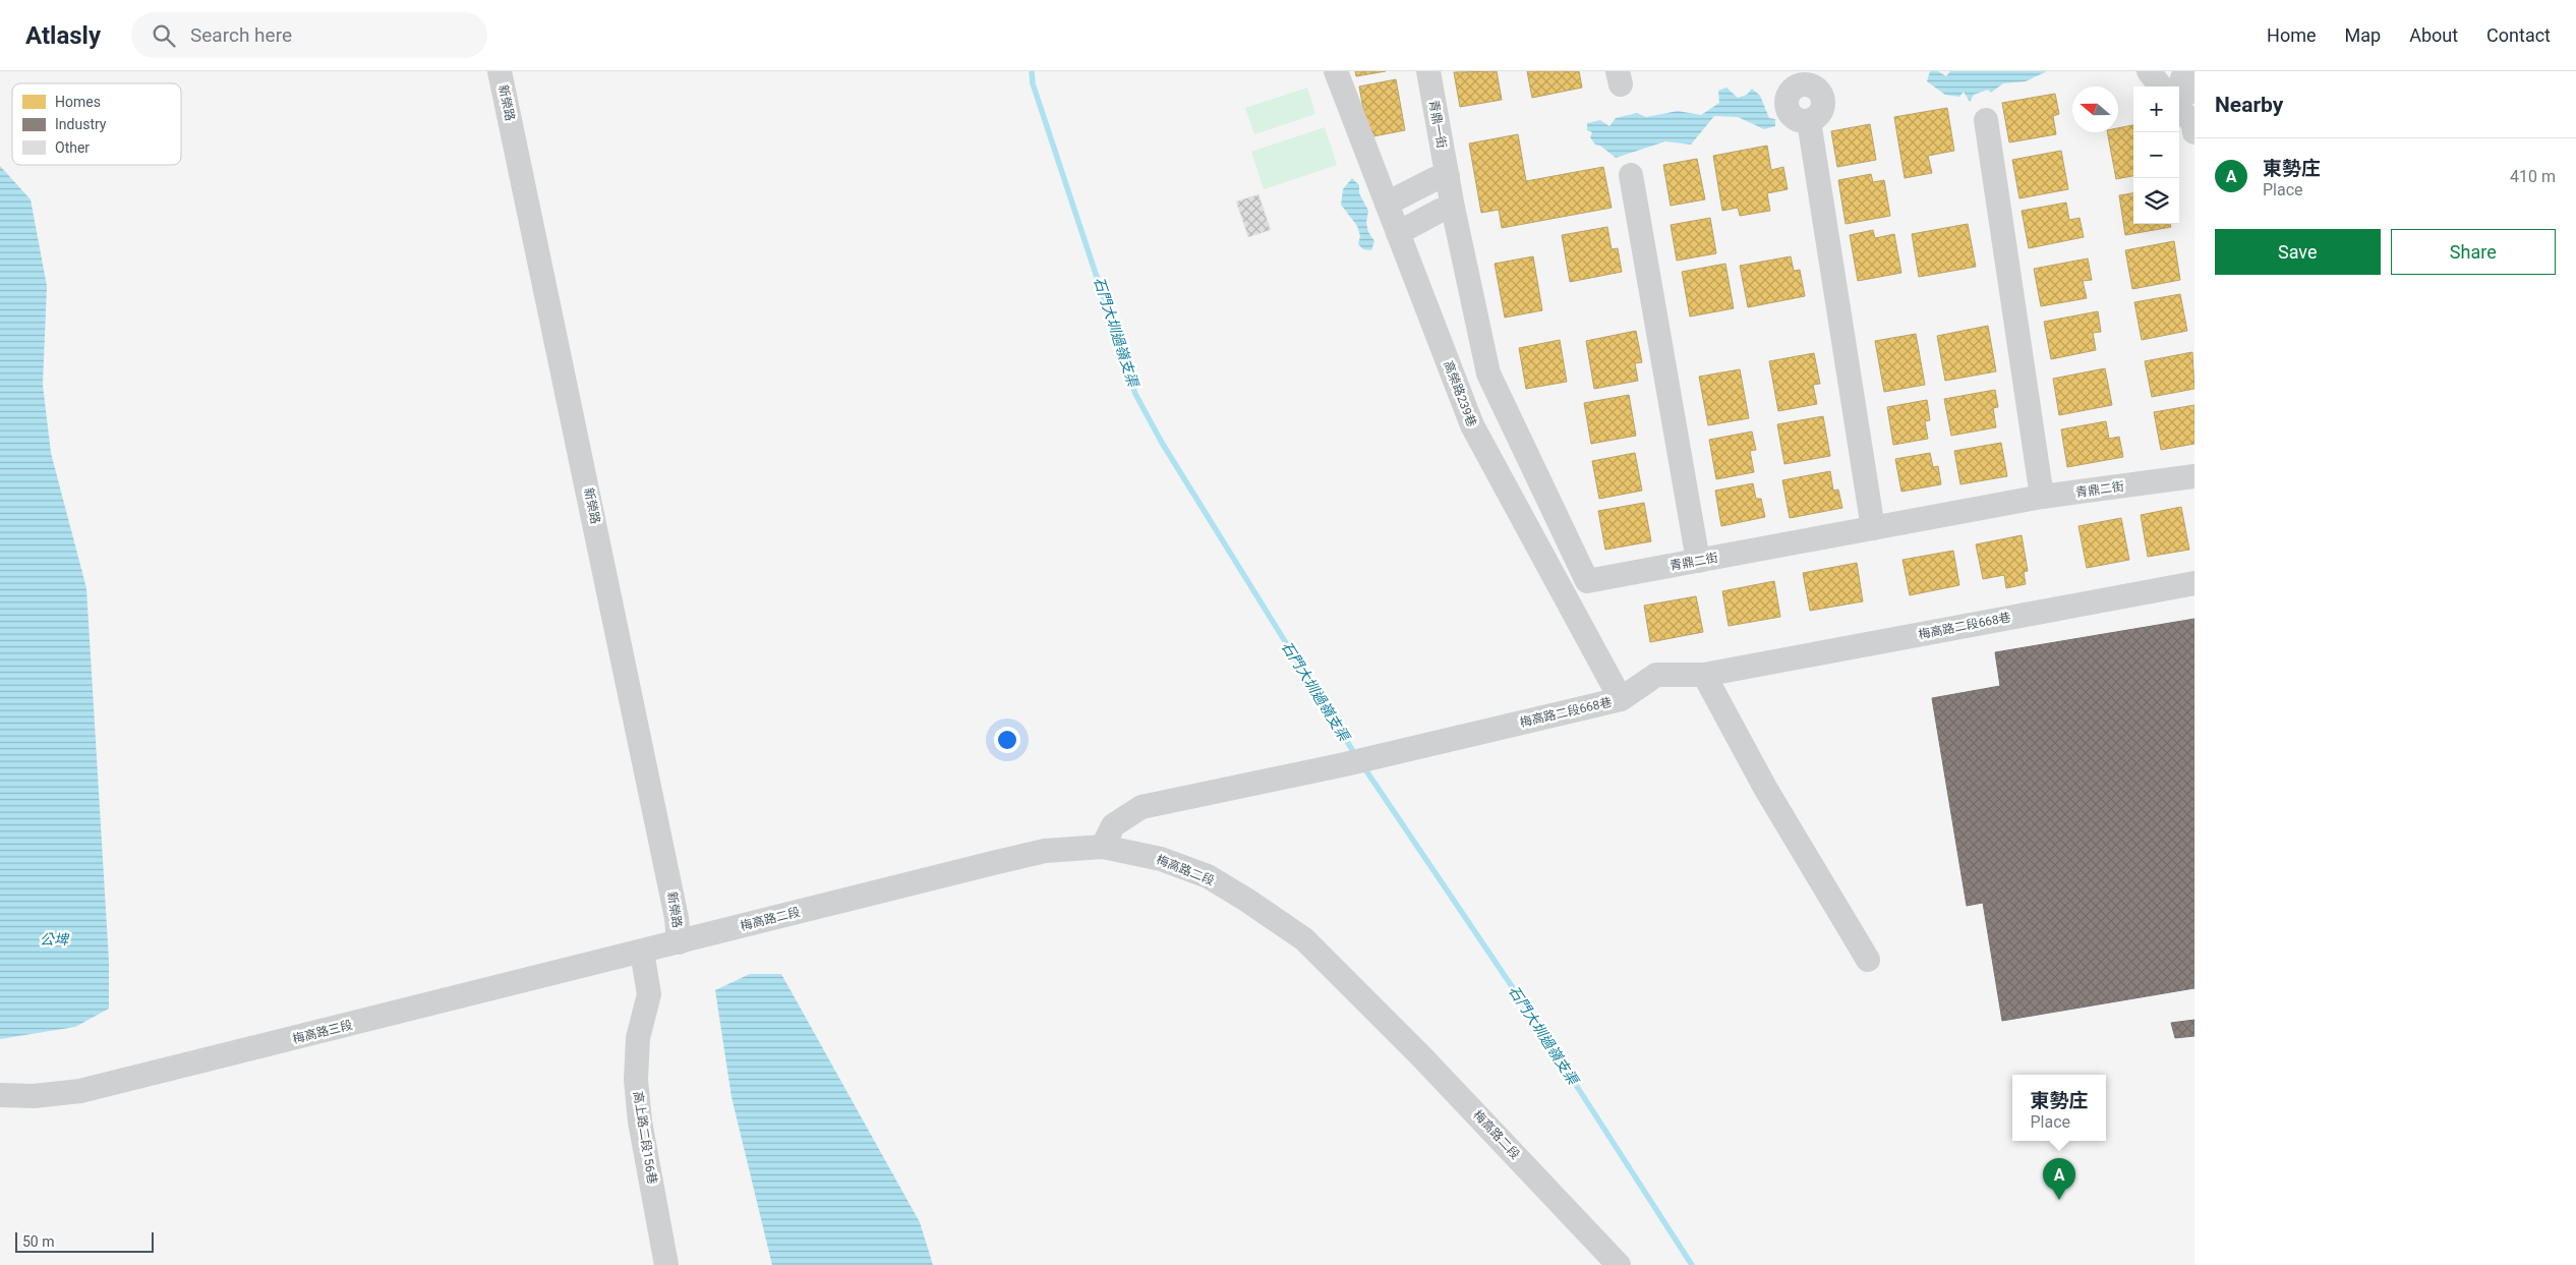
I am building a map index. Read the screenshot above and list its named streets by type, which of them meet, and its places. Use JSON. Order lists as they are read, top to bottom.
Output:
{
  "streets": {
    "street": [
      "新榮路",
      "青鼎一街",
      "高榮路239巷",
      "青鼎二街",
      "梅高路二段668巷",
      "梅高路二段",
      "梅高路三段",
      "高上路二段156巷"
    ]
  },
  "crossings": [
    ["新榮路", "梅高路二段"],
    ["青鼎一街", "青鼎二街"],
    ["高榮路239巷", "梅高路二段668巷"],
    ["梅高路二段668巷", "梅高路二段"],
    ["梅高路二段", "梅高路三段"],
    ["梅高路二段", "高上路二段156巷"],
    ["梅高路三段", "高上路二段156巷"]
  ],
  "water": ["石門大圳過嶺支渠", "公埤"],
  "legend": ["Homes", "Industry", "Other"],
  "scale_bar": "50 m",
  "north": "left",
  "page": {
    "header": "Atlasly",
    "search": "Search here",
    "nav": [
      "Home",
      "Map",
      "About",
      "Contact"
    ],
    "heading": "Nearby",
    "map_buttons": ["+", "−"],
    "list": [
      {
        "mark": "A",
        "name": "東勢庄",
        "note": "Place",
        "value": "410 m"
      }
    ],
    "buttons": ["Save", "Share"],
    "popup": ["東勢庄", "Place"],
    "pins": "A",
    "scale": "50 m"
  }
}
